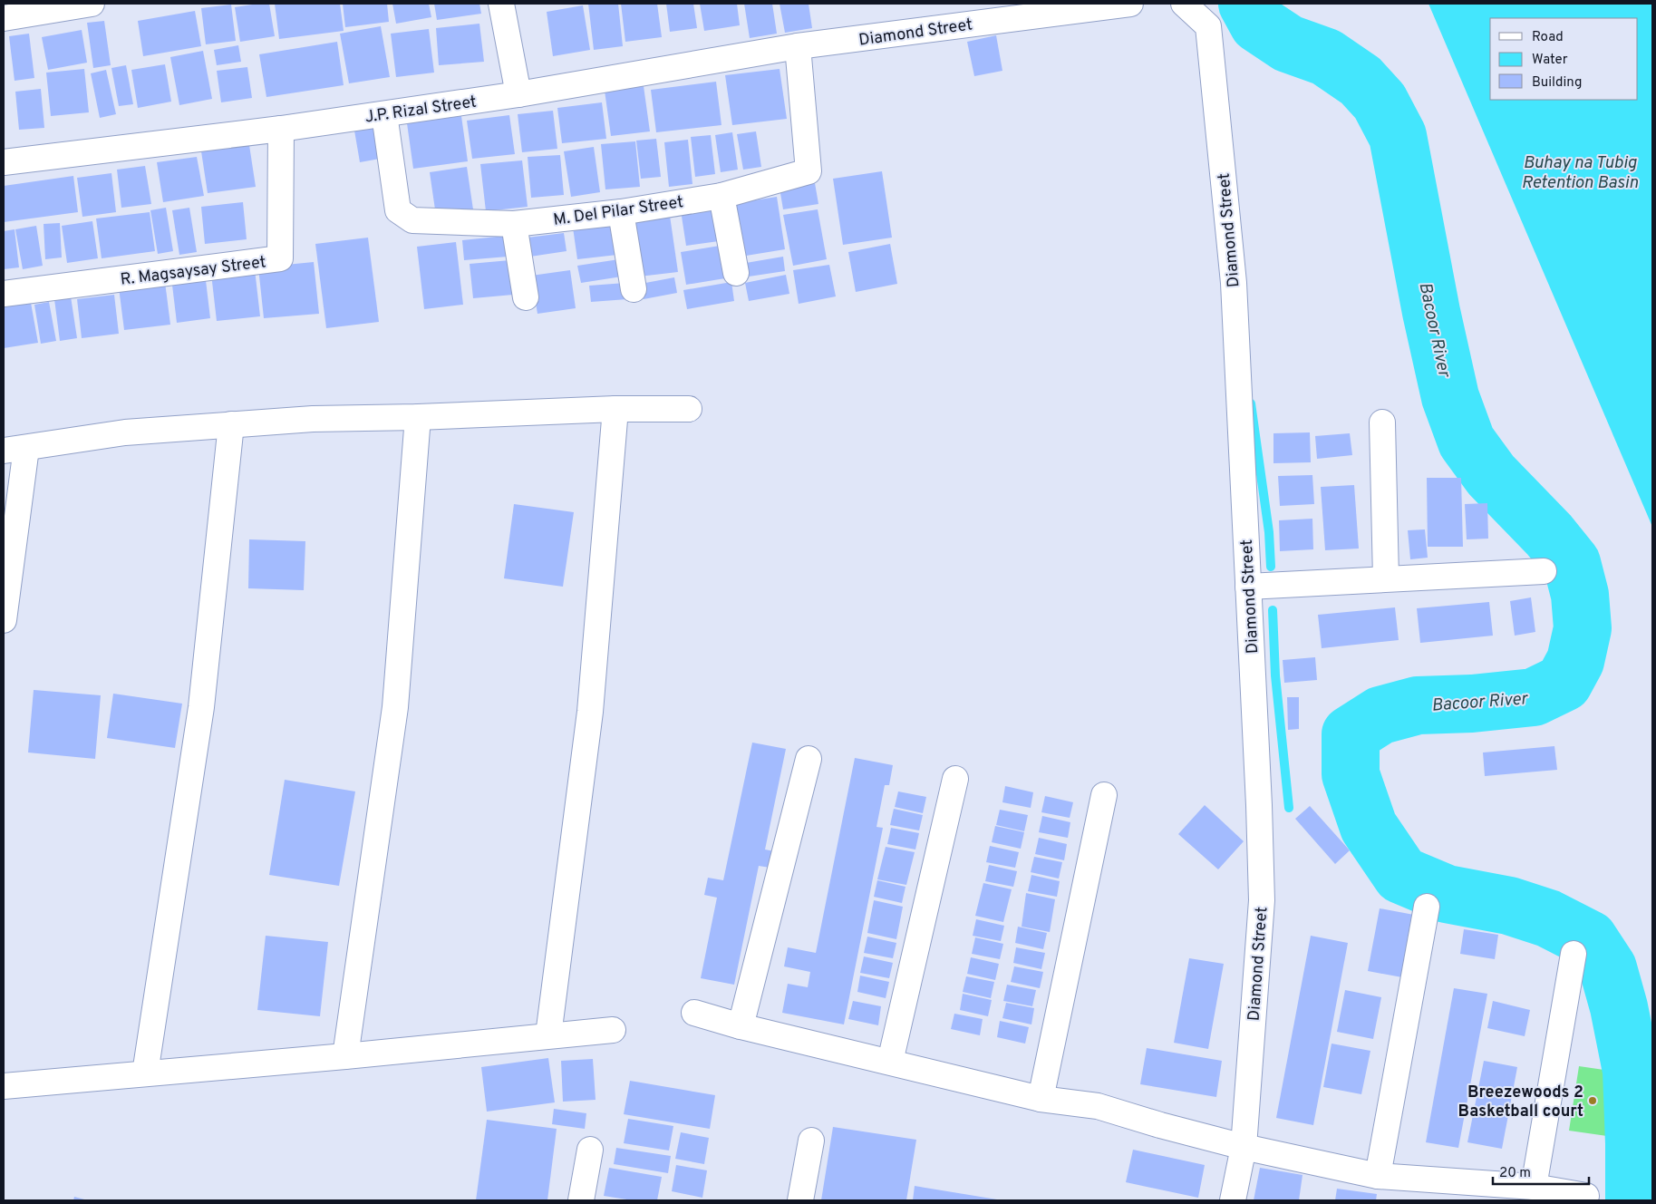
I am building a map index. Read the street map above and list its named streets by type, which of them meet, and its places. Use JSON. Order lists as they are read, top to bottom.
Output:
{
  "streets": {
    "street": [
      "Diamond Street",
      "J.P. Rizal Street",
      "M. Del Pilar Street",
      "R. Magsaysay Street"
    ]
  },
  "crossings": [
    ["Diamond Street", "J.P. Rizal Street"],
    ["J.P. Rizal Street", "M. Del Pilar Street"],
    ["J.P. Rizal Street", "R. Magsaysay Street"]
  ],
  "water": ["Buhay na Tubig Retention Basin", "Bacoor River"],
  "places": ["Breezewoods 2 Basketball court"],
  "legend": ["Road", "Water", "Building"],
  "scale_bar": "20 m"
}
